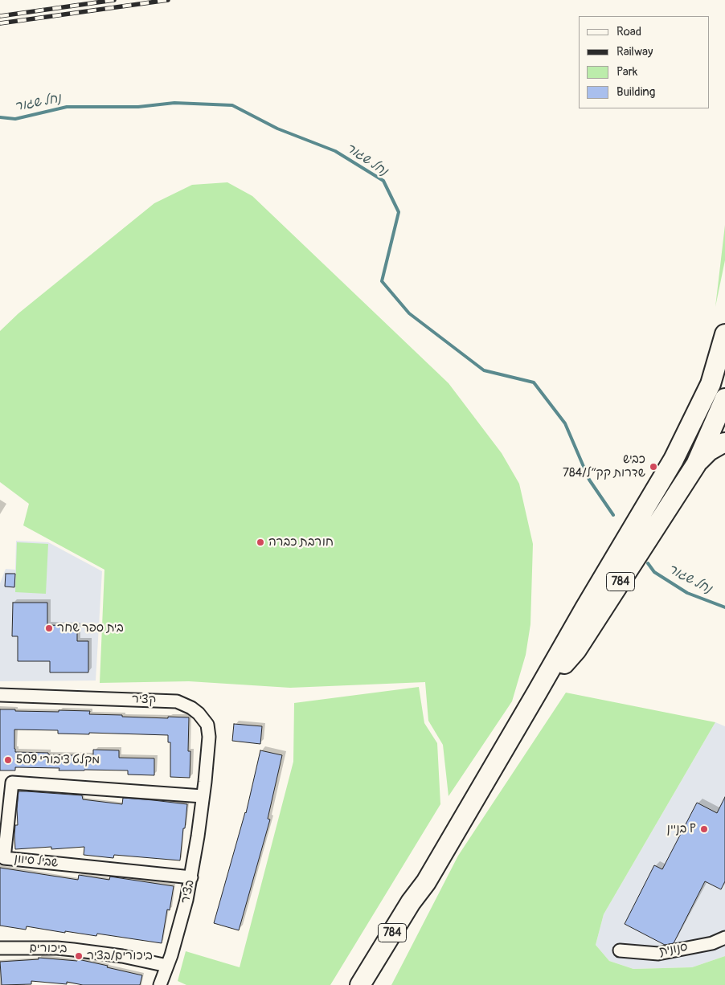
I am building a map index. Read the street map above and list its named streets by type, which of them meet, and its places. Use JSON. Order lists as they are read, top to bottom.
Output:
{
  "streets": {
    "main road": ["784"],
    "street": [
      "קציר",
      "שביל סיוון",
      "בציר",
      "ביכורים",
      "סנונית"
    ]
  },
  "crossings": [
    ["קציר", "שביל סיוון"],
    ["קציר", "בציר"],
    ["שביל סיוון", "בציר"],
    ["בציר", "ביכורים"]
  ],
  "water": ["נחל שגור"],
  "places": [
    "כביש 784/שדרות קק״ל",
    "חורבת כברה",
    "בית ספר שחר",
    "מקלט ציבורי 509",
    "בניין P",
    "ביכורים/בציר"
  ],
  "legend": [
    "Road",
    "Railway",
    "Park",
    "Building"
  ]
}
